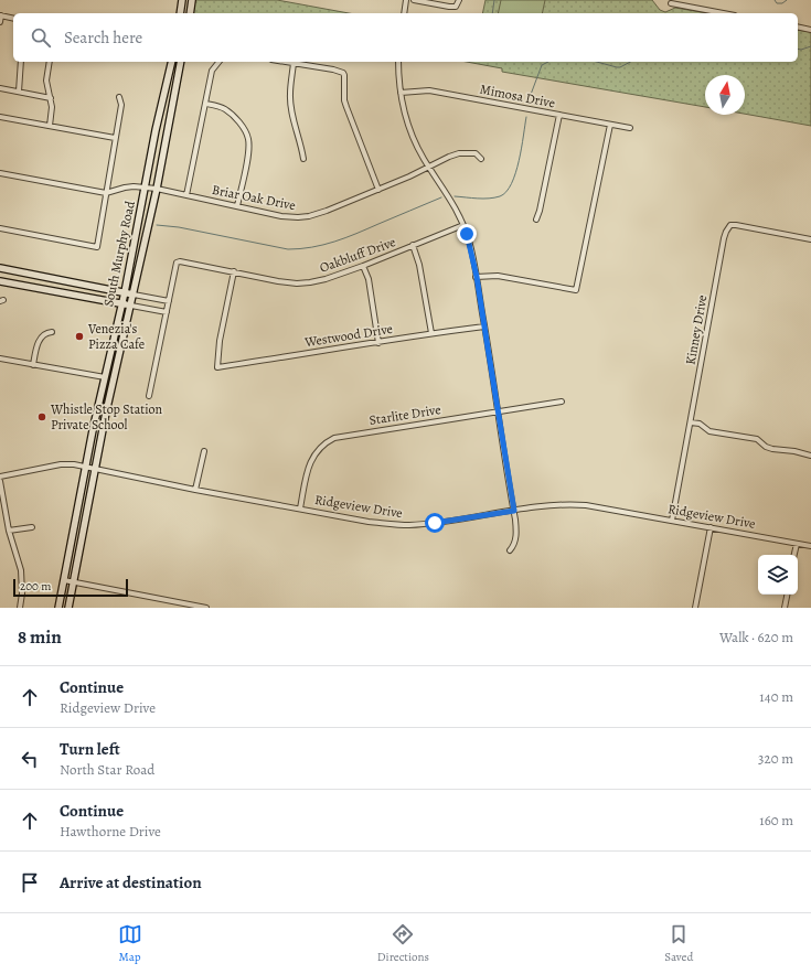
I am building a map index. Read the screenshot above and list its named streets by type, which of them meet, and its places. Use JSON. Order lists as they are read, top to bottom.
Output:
{
  "streets": {
    "main road": ["South Murphy Road"],
    "street": [
      "Mimosa Drive",
      "Briar Oak Drive",
      "Oakbluff Drive",
      "Kinney Drive",
      "Westwood Drive",
      "Starlite Drive",
      "Ridgeview Drive"
    ]
  },
  "crossings": [
    ["Briar Oak Drive", "South Murphy Road"],
    ["South Murphy Road", "Ridgeview Drive"],
    ["Oakbluff Drive", "Westwood Drive"],
    ["Kinney Drive", "Ridgeview Drive"],
    ["Starlite Drive", "Ridgeview Drive"]
  ],
  "places": ["Venezia's Pizza Cafe", "Whistle Stop Station Private School"],
  "scale_bar": "200 m",
  "north": "top",
  "page": {
    "search": "Search here",
    "scale": "200 m",
    "heading": ["8 min", "Walk · 620 m"],
    "list": [
      ["Continue", "Ridgeview Drive", "140 m"],
      ["Turn left", "North Star Road", "320 m"],
      ["Continue", "Hawthorne Drive", "160 m"],
      "Arrive at destination"
    ],
    "nav": ["Map", "Directions", "Saved"]
  }
}
